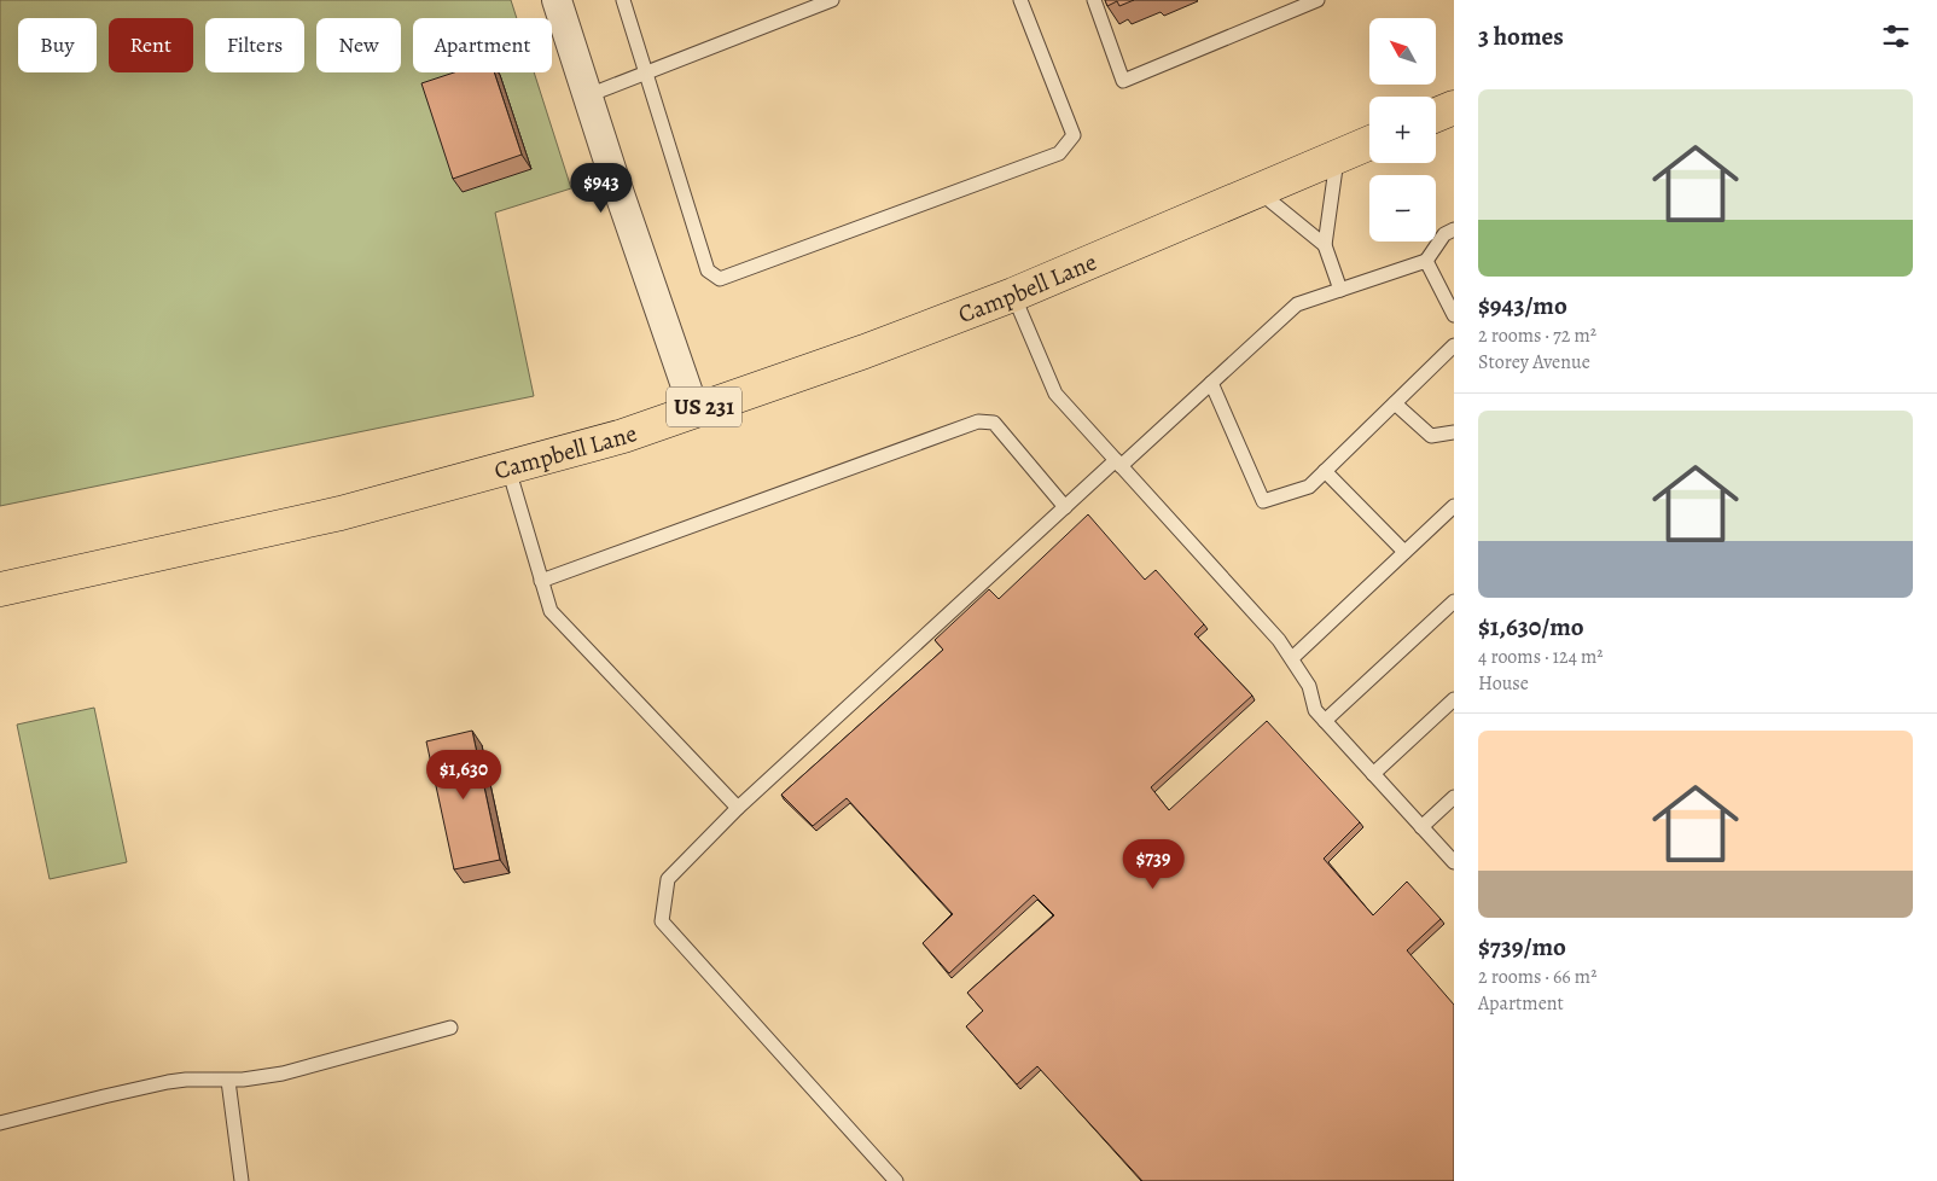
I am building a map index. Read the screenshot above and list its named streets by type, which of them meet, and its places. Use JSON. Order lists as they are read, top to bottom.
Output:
{
  "streets": {
    "main road": ["Campbell Lane", "US 231"]
  },
  "north": "top left",
  "page": {
    "heading": "3 homes",
    "map_buttons": ["+", "−"],
    "chip": [
      "Buy",
      "Rent",
      "Filters",
      "New",
      "Apartment"
    ],
    "list": [
      {
        "name": "$943/mo",
        "note": "2 rooms · 72 m² · Storey Avenue"
      },
      {
        "name": "$1,630/mo",
        "note": "4 rooms · 124 m² · House"
      },
      {
        "name": "$739/mo",
        "note": "2 rooms · 66 m² · Apartment"
      }
    ],
    "price": ["$943", "$1,630", "$739"]
  }
}
